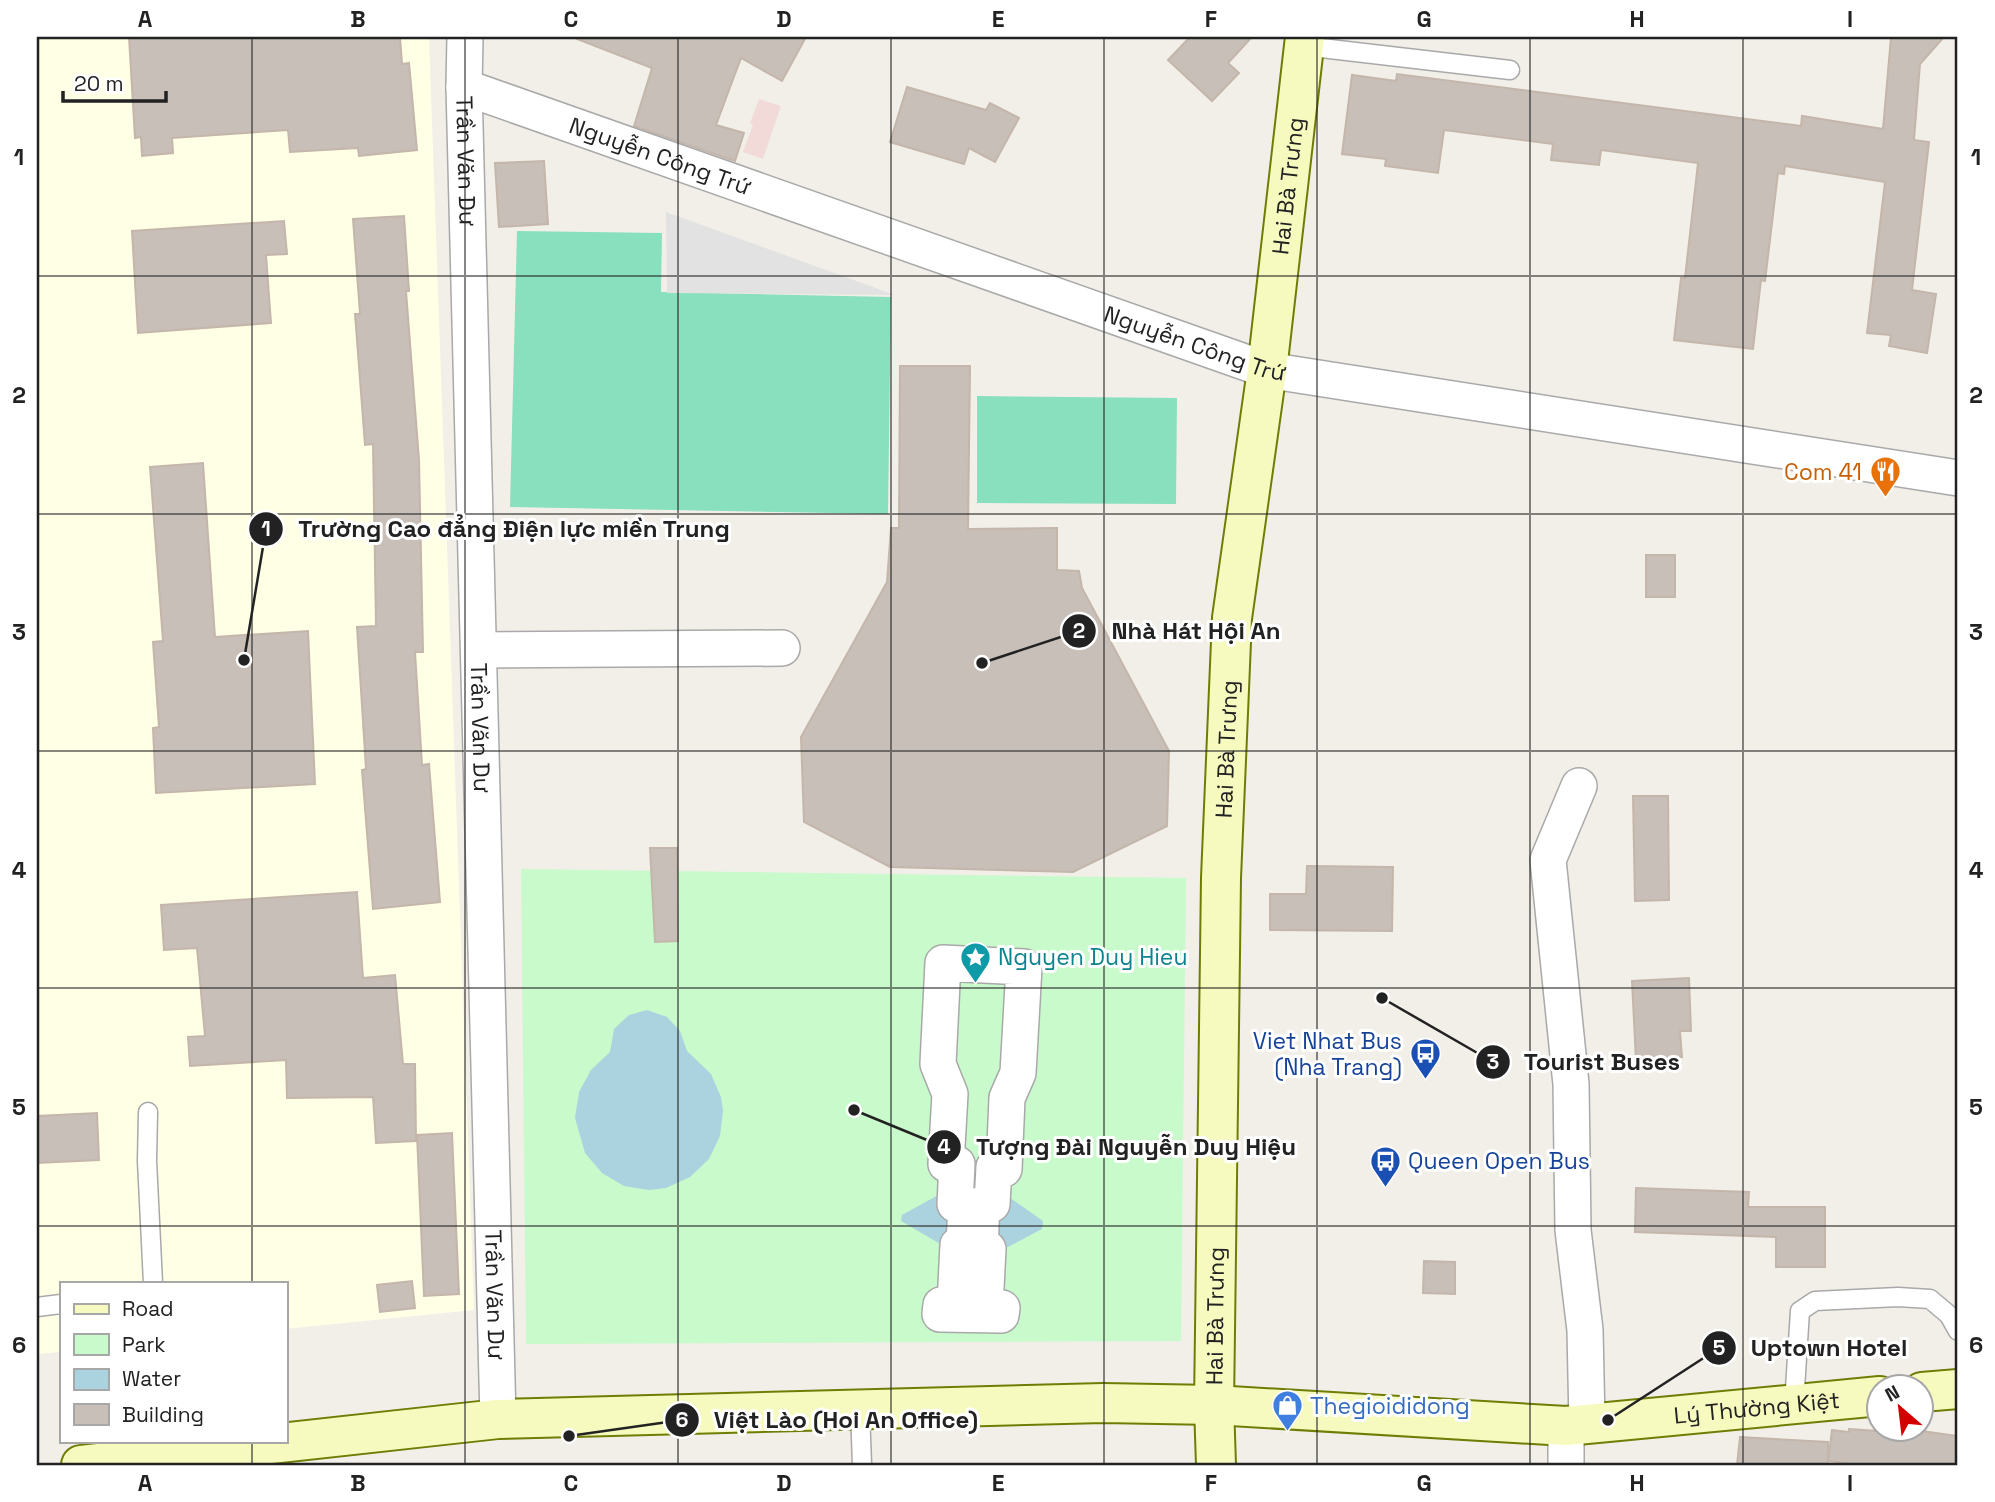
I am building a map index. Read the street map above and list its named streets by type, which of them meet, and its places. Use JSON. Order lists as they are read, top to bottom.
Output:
{
  "streets": {
    "main road": ["Hai Bà Trưng", "Lý Thường Kiệt"],
    "street": ["Nguyễn Công Trứ", "Trần Văn Dư"]
  },
  "crossings": [
    ["Nguyễn Công Trứ", "Trần Văn Dư"],
    ["Nguyễn Công Trứ", "Hai Bà Trưng"],
    ["Trần Văn Dư", "Lý Thường Kiệt"],
    ["Hai Bà Trưng", "Lý Thường Kiệt"]
  ],
  "places": {
    "restaurant": ["Com 41"],
    "other": [
      "Trường Cao đẳng Điện lực miền Trung",
      "Nhà Hát Hội An",
      "Tourist Buses",
      "Tượng Đài Nguyễn Duy Hiệu",
      "Uptown Hotel",
      "Việt Lào (Hoi An Office)"
    ],
    "place": ["Nguyen Duy Hieu"],
    "bus stop": ["Viet Nhat Bus (Nha Trang)", "Queen Open Bus"],
    "shop": ["Thegioididong"]
  },
  "legend": [
    "Road",
    "Park",
    "Water",
    "Building"
  ],
  "scale_bar": "20 m",
  "north": "top left",
  "grid": {
    "columns": [
      "A",
      "B",
      "C",
      "D",
      "E",
      "F",
      "G",
      "H",
      "I"
    ],
    "rows": [
      "1",
      "2",
      "3",
      "4",
      "5",
      "6"
    ]
  }
}
